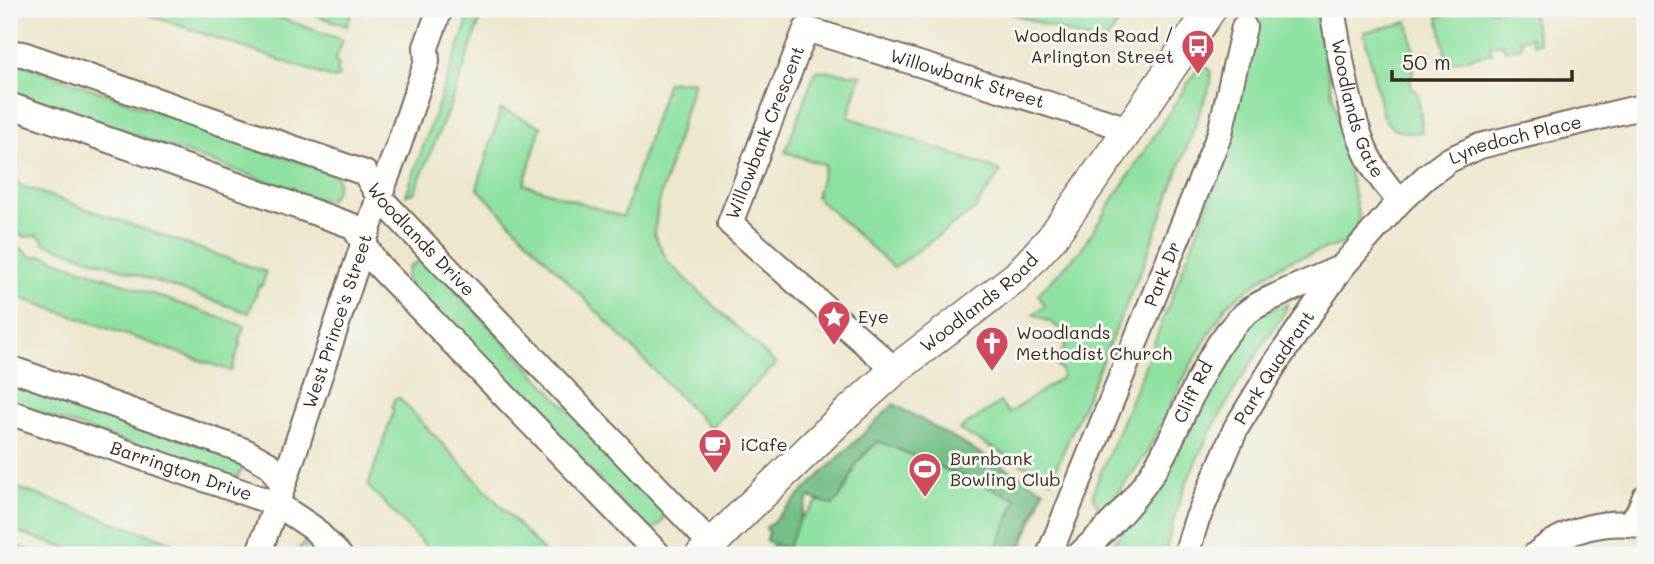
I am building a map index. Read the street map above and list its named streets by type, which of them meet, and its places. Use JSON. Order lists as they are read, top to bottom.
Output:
{
  "streets": {
    "street": [
      "Willowbank Street",
      "Woodlands Gate",
      "Willowbank Crescent",
      "Lynedoch Place",
      "Woodlands Drive",
      "Park Dr",
      "Woodlands Road",
      "West Prince's Street",
      "Park Quadrant",
      "Cliff Rd",
      "Barrington Drive"
    ]
  },
  "crossings": [
    ["Willowbank Street", "Willowbank Crescent"],
    ["Willowbank Street", "Woodlands Road"],
    ["Woodlands Gate", "Lynedoch Place"],
    ["Woodlands Gate", "Park Quadrant"],
    ["Willowbank Crescent", "Woodlands Road"],
    ["Lynedoch Place", "Park Quadrant"],
    ["Woodlands Drive", "Woodlands Road"],
    ["Woodlands Drive", "West Prince's Street"],
    ["West Prince's Street", "Barrington Drive"],
    ["Park Quadrant", "Cliff Rd"]
  ],
  "places": {
    "bus stop": ["Woodlands Road / Arlington Street"],
    "place": ["Eye"],
    "church": ["Woodlands Methodist Church"],
    "cafe": ["iCafe"],
    "sports": ["Burnbank Bowling Club"]
  },
  "scale_bar": "50 m"
}
